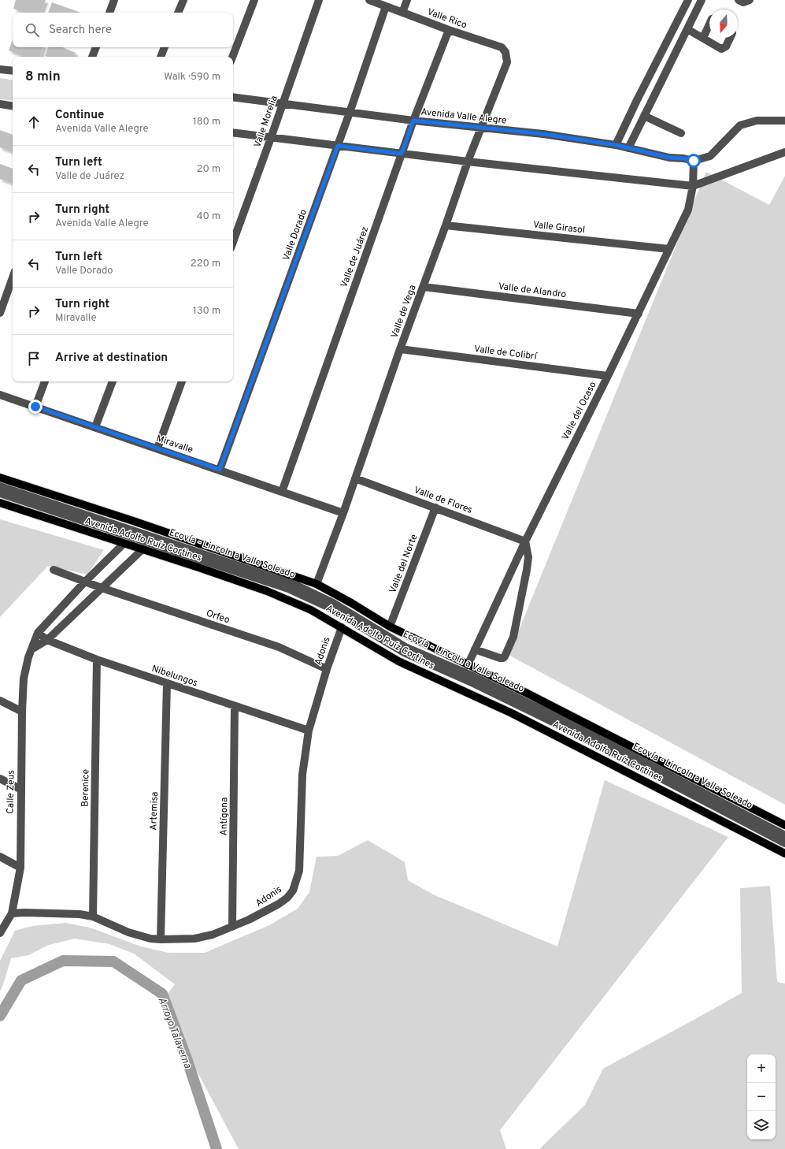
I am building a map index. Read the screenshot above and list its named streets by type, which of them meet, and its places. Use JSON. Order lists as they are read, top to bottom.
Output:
{
  "streets": {
    "main road": ["Avenida Adolfo Ruíz Cortines"],
    "street": [
      "Valle Rico",
      "Avenida Valle Alegre",
      "Valle Morelia",
      "Valle Girasol",
      "Valle Dorado",
      "Valle de Juárez",
      "Valle de Alandro",
      "Valle de Vega",
      "Valle de Colibrí",
      "Valle del Ocaso",
      "Miravalle",
      "Valle de Flores",
      "Ecovía - Lincoln a Valle Soleado",
      "Valle del Norte",
      "Orfeo",
      "Adonis",
      "Nibelungos",
      "Berenice",
      "Calle Zeus",
      "Artemisa",
      "Antígona"
    ]
  },
  "crossings": [
    ["Valle Rico", "Valle Dorado"],
    ["Valle Rico", "Valle de Juárez"],
    ["Valle Rico", "Valle de Vega"],
    ["Avenida Valle Alegre", "Valle Morelia"],
    ["Avenida Valle Alegre", "Valle Dorado"],
    ["Avenida Valle Alegre", "Valle de Juárez"],
    ["Avenida Valle Alegre", "Valle de Vega"],
    ["Avenida Valle Alegre", "Valle del Ocaso"],
    ["Valle Girasol", "Valle de Vega"],
    ["Valle Girasol", "Valle del Ocaso"],
    ["Valle Dorado", "Miravalle"],
    ["Valle de Juárez", "Miravalle"],
    ["Valle de Alandro", "Valle de Vega"],
    ["Valle de Alandro", "Valle del Ocaso"],
    ["Valle de Vega", "Valle de Colibrí"],
    ["Valle de Vega", "Miravalle"],
    ["Valle de Vega", "Valle de Flores"],
    ["Valle de Vega", "Avenida Adolfo Ruíz Cortines"],
    ["Valle de Colibrí", "Valle del Ocaso"],
    ["Valle del Ocaso", "Valle de Flores"],
    ["Valle del Ocaso", "Avenida Adolfo Ruíz Cortines"],
    ["Valle de Flores", "Valle del Norte"],
    ["Avenida Adolfo Ruíz Cortines", "Valle del Norte"],
    ["Avenida Adolfo Ruíz Cortines", "Adonis"],
    ["Avenida Adolfo Ruíz Cortines", "Calle Zeus"],
    ["Orfeo", "Adonis"],
    ["Orfeo", "Calle Zeus"],
    ["Adonis", "Nibelungos"],
    ["Adonis", "Berenice"],
    ["Adonis", "Calle Zeus"],
    ["Adonis", "Artemisa"],
    ["Adonis", "Antígona"],
    ["Nibelungos", "Berenice"],
    ["Nibelungos", "Calle Zeus"],
    ["Nibelungos", "Artemisa"],
    ["Nibelungos", "Antígona"]
  ],
  "water": ["Arroyo Talaverna"],
  "north": "bottom",
  "page": {
    "search": "Search here",
    "heading": ["8 min", "Walk · 590 m"],
    "list": [
      ["Continue", "Avenida Valle Alegre", "180 m"],
      ["Turn left", "Valle de Juárez", "20 m"],
      ["Turn right", "Avenida Valle Alegre", "40 m"],
      ["Turn left", "Valle Dorado", "220 m"],
      ["Turn right", "Miravalle", "130 m"],
      "Arrive at destination"
    ],
    "map_buttons": ["+", "−"]
  }
}
